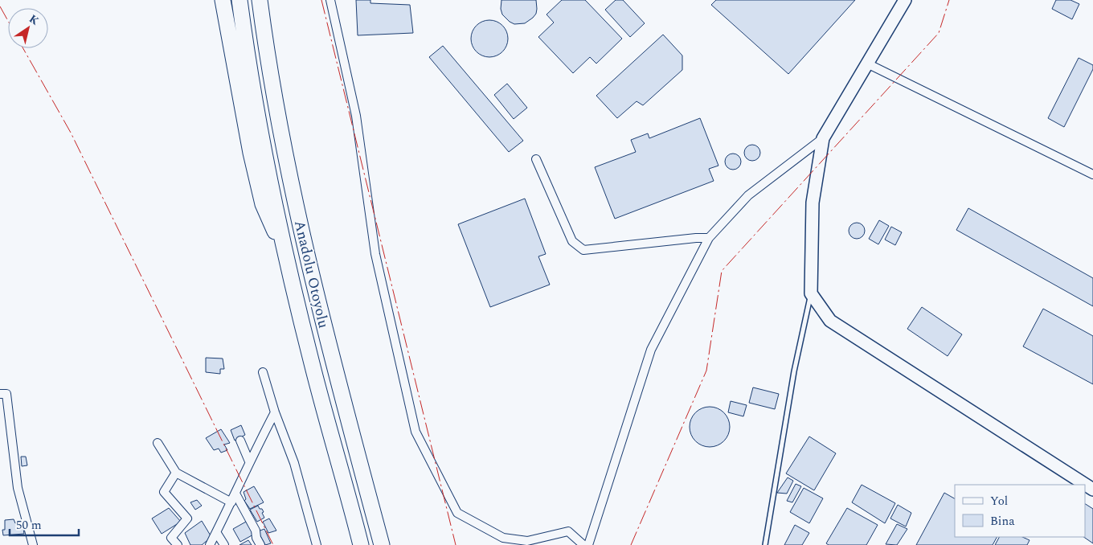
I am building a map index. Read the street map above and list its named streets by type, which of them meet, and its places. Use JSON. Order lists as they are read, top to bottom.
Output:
{
  "streets": {
    "highway": ["Anadolu Otoyolu"]
  },
  "legend": ["Yol", "Bina"],
  "scale_bar": "50 m",
  "north": "top right"
}
